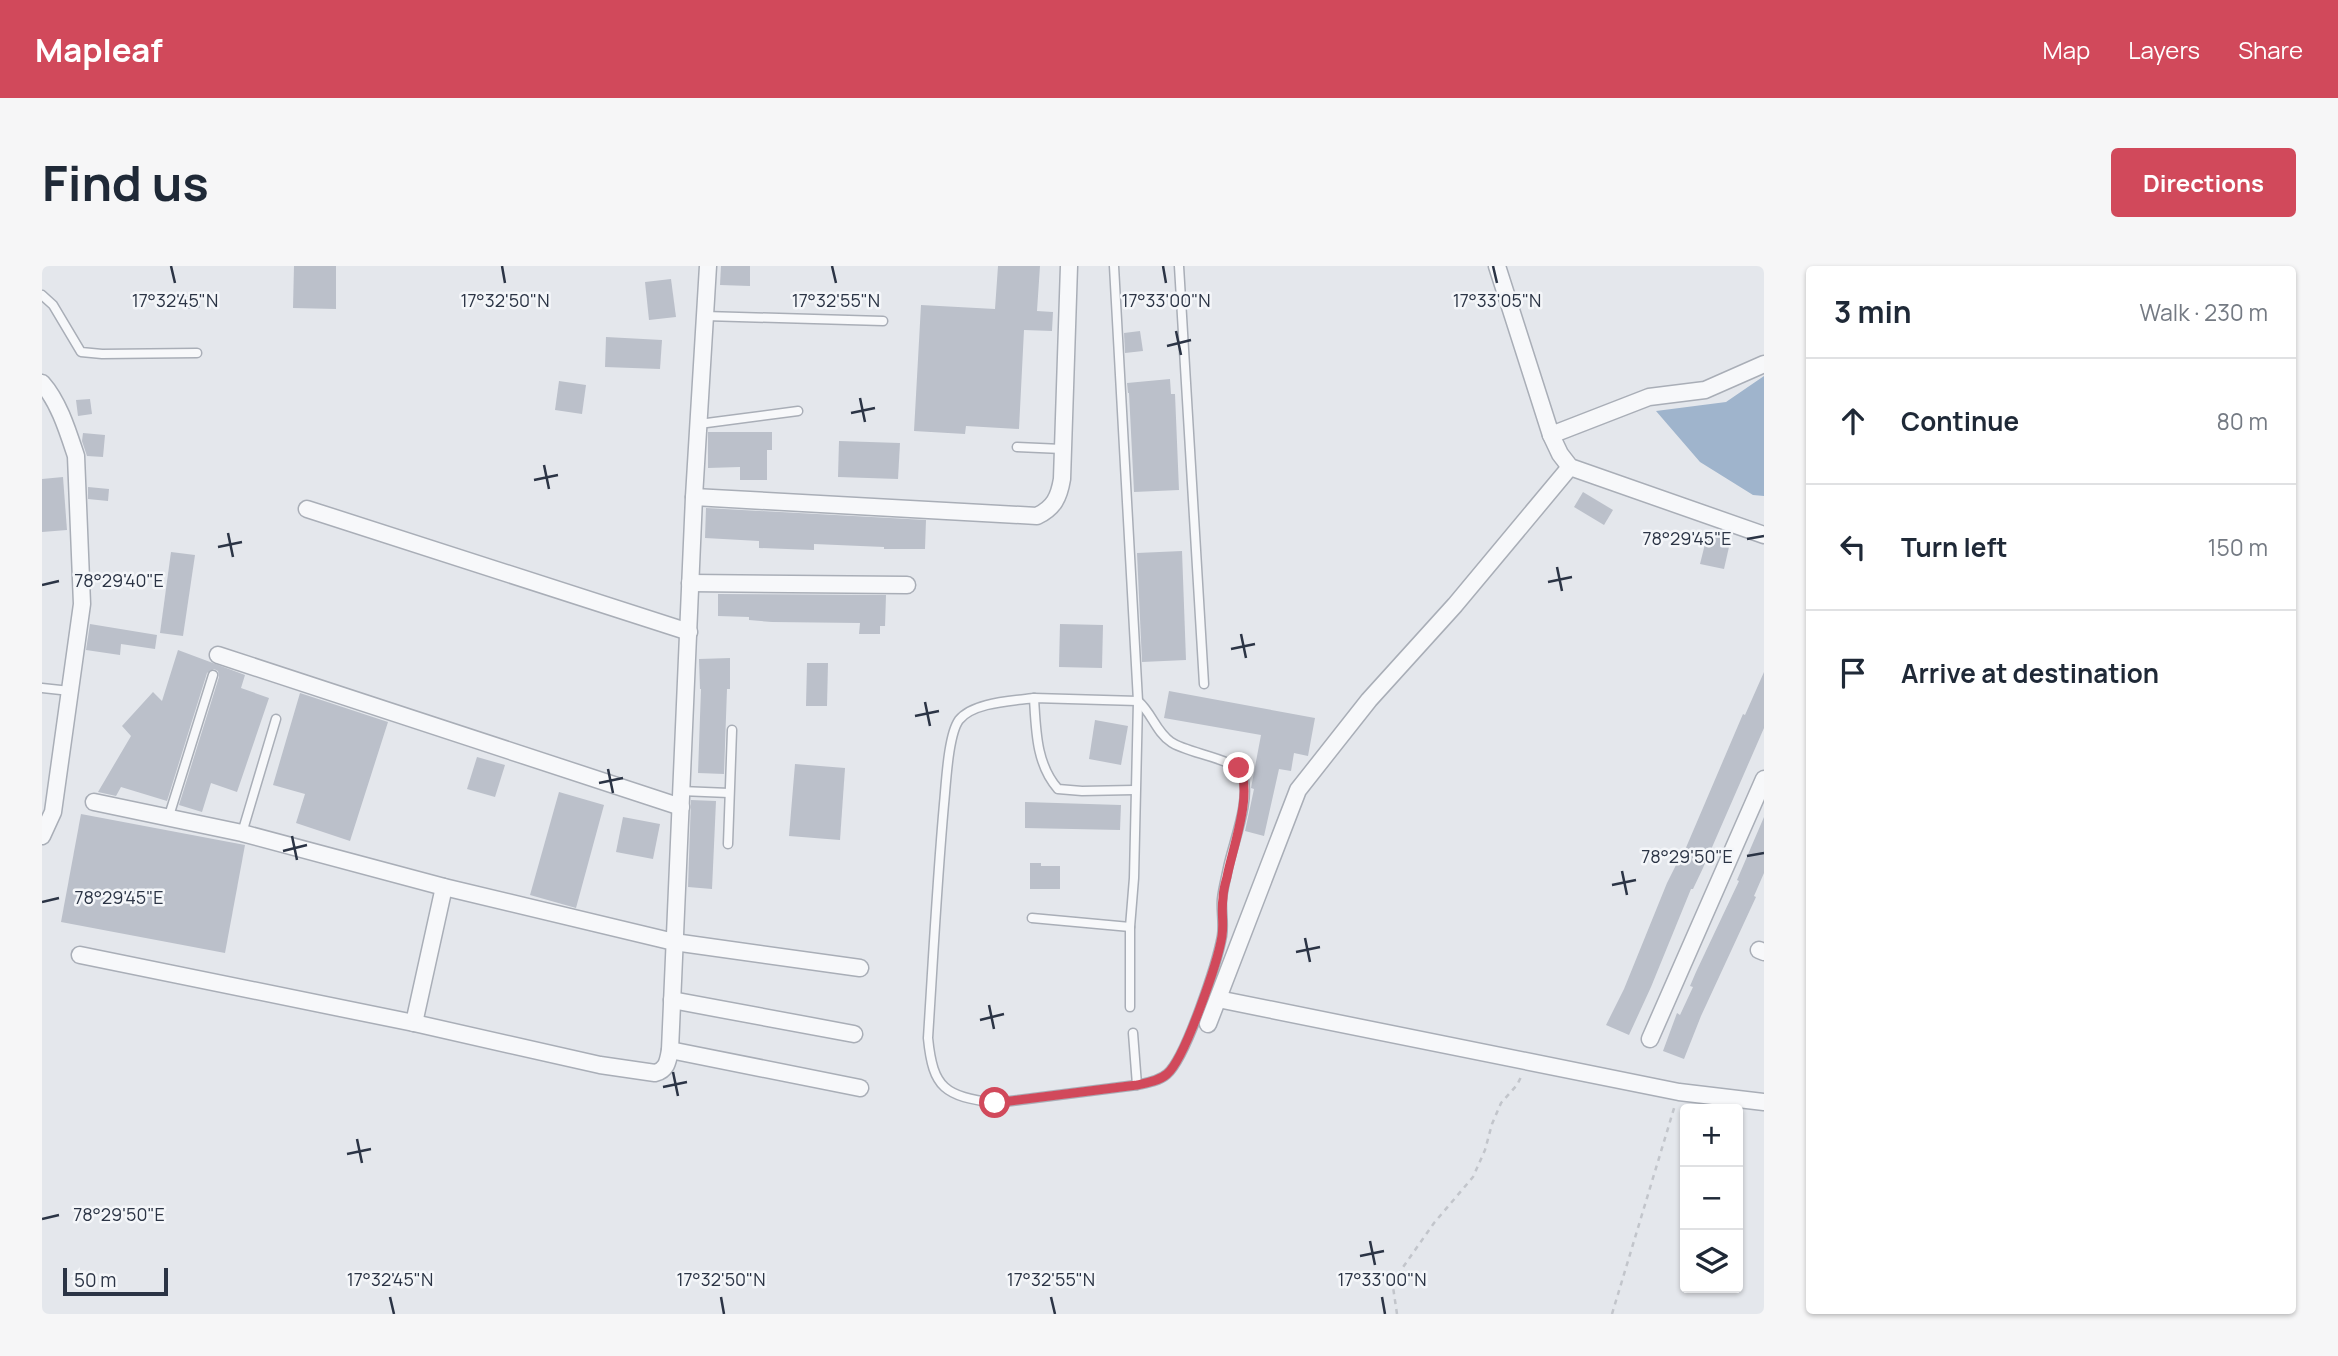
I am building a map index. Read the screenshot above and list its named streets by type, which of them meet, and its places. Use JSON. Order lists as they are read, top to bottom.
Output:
{
  "scale_bar": "50 m",
  "page": {
    "header": "Mapleaf",
    "nav": ["Map", "Layers", "Share"],
    "buttons": "Directions",
    "title": "Find us",
    "heading": ["3 min", "Walk · 230 m"],
    "list": [
      ["Continue", "80 m"],
      ["Turn left", "150 m"],
      "Arrive at destination"
    ],
    "map_buttons": ["+", "−"],
    "scale": "50 m"
  },
  "coordinates": [
    "17°32'45\"N",
    "17°32'50\"N",
    "17°32'55\"N",
    "17°33'00\"N",
    "17°33'05\"N",
    "78°29'45\"E",
    "78°29'40\"E",
    "78°29'50\"E"
  ]
}
